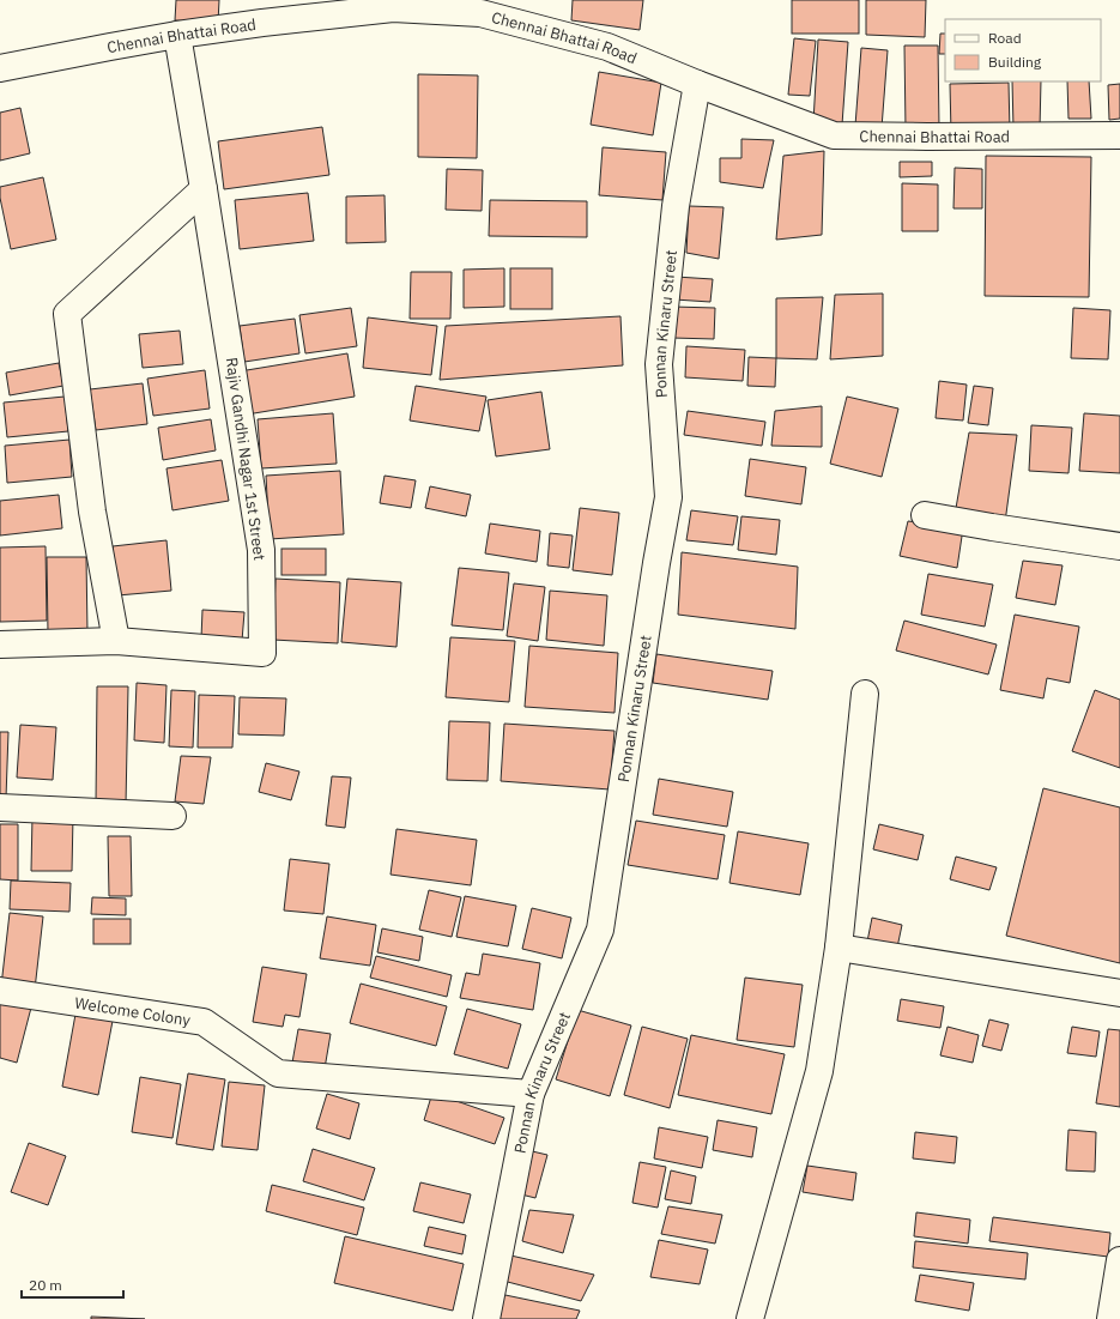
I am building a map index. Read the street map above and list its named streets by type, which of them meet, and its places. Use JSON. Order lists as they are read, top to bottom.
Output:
{
  "streets": {
    "street": [
      "Chennai Bhattai Road",
      "Ponnan Kinaru Street",
      "Rajiv Gandhi Nagar 1st Street",
      "Welcome Colony"
    ]
  },
  "crossings": [
    ["Chennai Bhattai Road", "Ponnan Kinaru Street"],
    ["Chennai Bhattai Road", "Rajiv Gandhi Nagar 1st Street"],
    ["Ponnan Kinaru Street", "Welcome Colony"]
  ],
  "legend": ["Road", "Building"],
  "scale_bar": "20 m"
}
